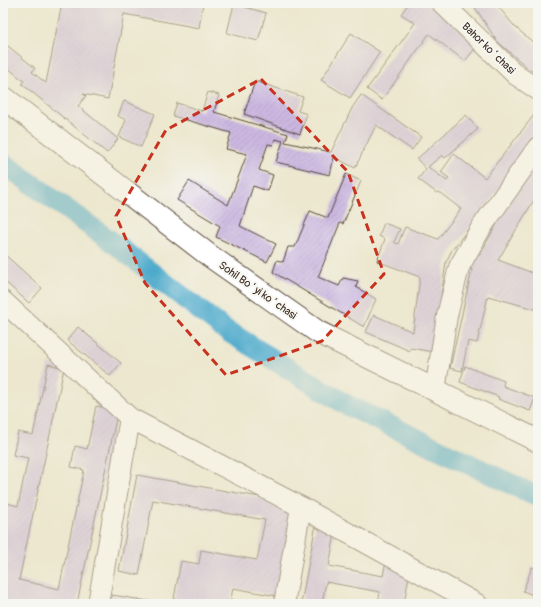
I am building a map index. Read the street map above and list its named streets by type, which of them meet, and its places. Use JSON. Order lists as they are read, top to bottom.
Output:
{
  "streets": {
    "main road": ["Sohil Boʻyi koʻchasi"],
    "street": ["Bahor koʻchasi"]
  }
}
